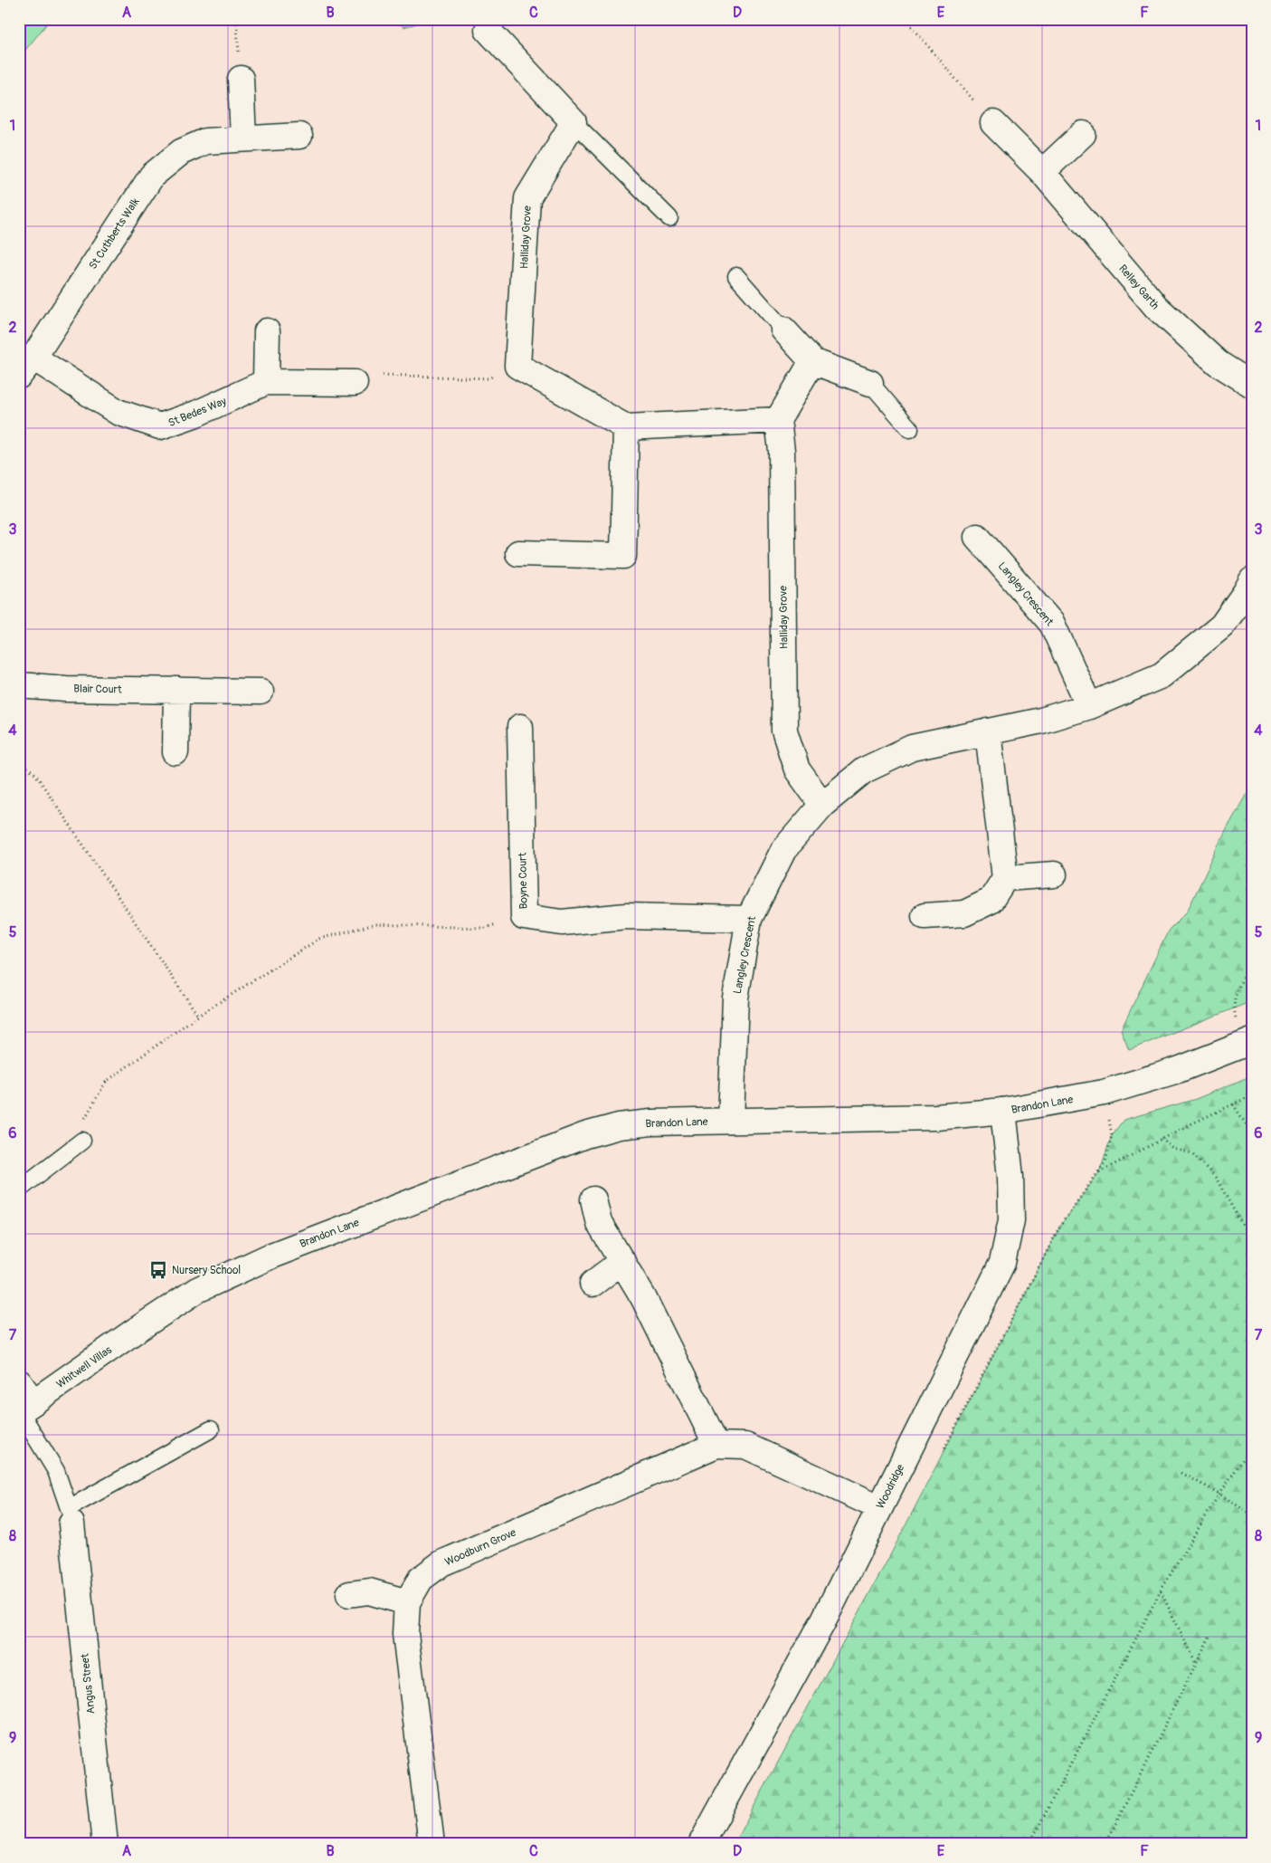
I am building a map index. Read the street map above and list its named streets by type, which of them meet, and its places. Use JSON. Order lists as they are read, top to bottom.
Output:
{
  "streets": {
    "street": [
      "St Cuthberts Walk",
      "Halliday Grove",
      "Relley Garth",
      "St Bedes Way",
      "Langley Crescent",
      "Blair Court",
      "Boyne Court",
      "Brandon Lane",
      "Whitwell Villas",
      "Woodridge",
      "Woodburn Grove",
      "Angus Street"
    ]
  },
  "crossings": [
    ["St Cuthberts Walk", "St Bedes Way"],
    ["Halliday Grove", "Langley Crescent"],
    ["Langley Crescent", "Boyne Court"],
    ["Langley Crescent", "Brandon Lane"],
    ["Brandon Lane", "Whitwell Villas"],
    ["Brandon Lane", "Woodridge"],
    ["Woodridge", "Woodburn Grove"]
  ],
  "places": {
    "bus stop": ["Nursery School"]
  },
  "grid": {
    "columns": [
      "A",
      "B",
      "C",
      "D",
      "E",
      "F"
    ],
    "rows": [
      "1",
      "2",
      "3",
      "4",
      "5",
      "6",
      "7",
      "8",
      "9"
    ]
  }
}
